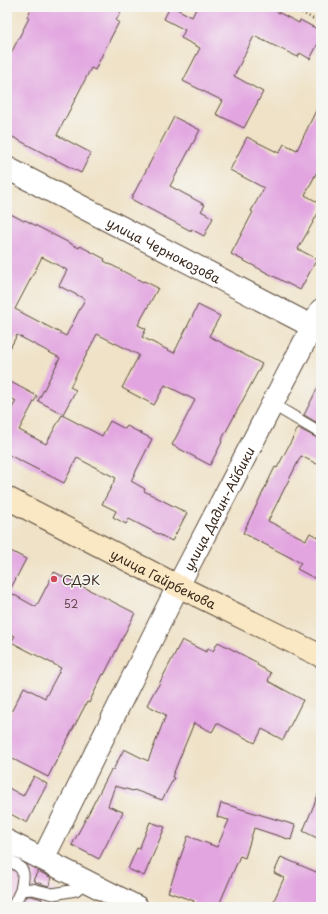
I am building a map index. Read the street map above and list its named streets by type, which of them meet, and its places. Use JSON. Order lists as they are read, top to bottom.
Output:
{
  "streets": {
    "main road": ["улица Гайрбекова"],
    "street": ["улица Чернокозова", "улица Дадин-Айбики"]
  },
  "crossings": [
    ["улица Чернокозова", "улица Дадин-Айбики"],
    ["улица Дадин-Айбики", "улица Гайрбекова"]
  ],
  "places": ["СДЭК"],
  "house_numbers": ["52"]
}
